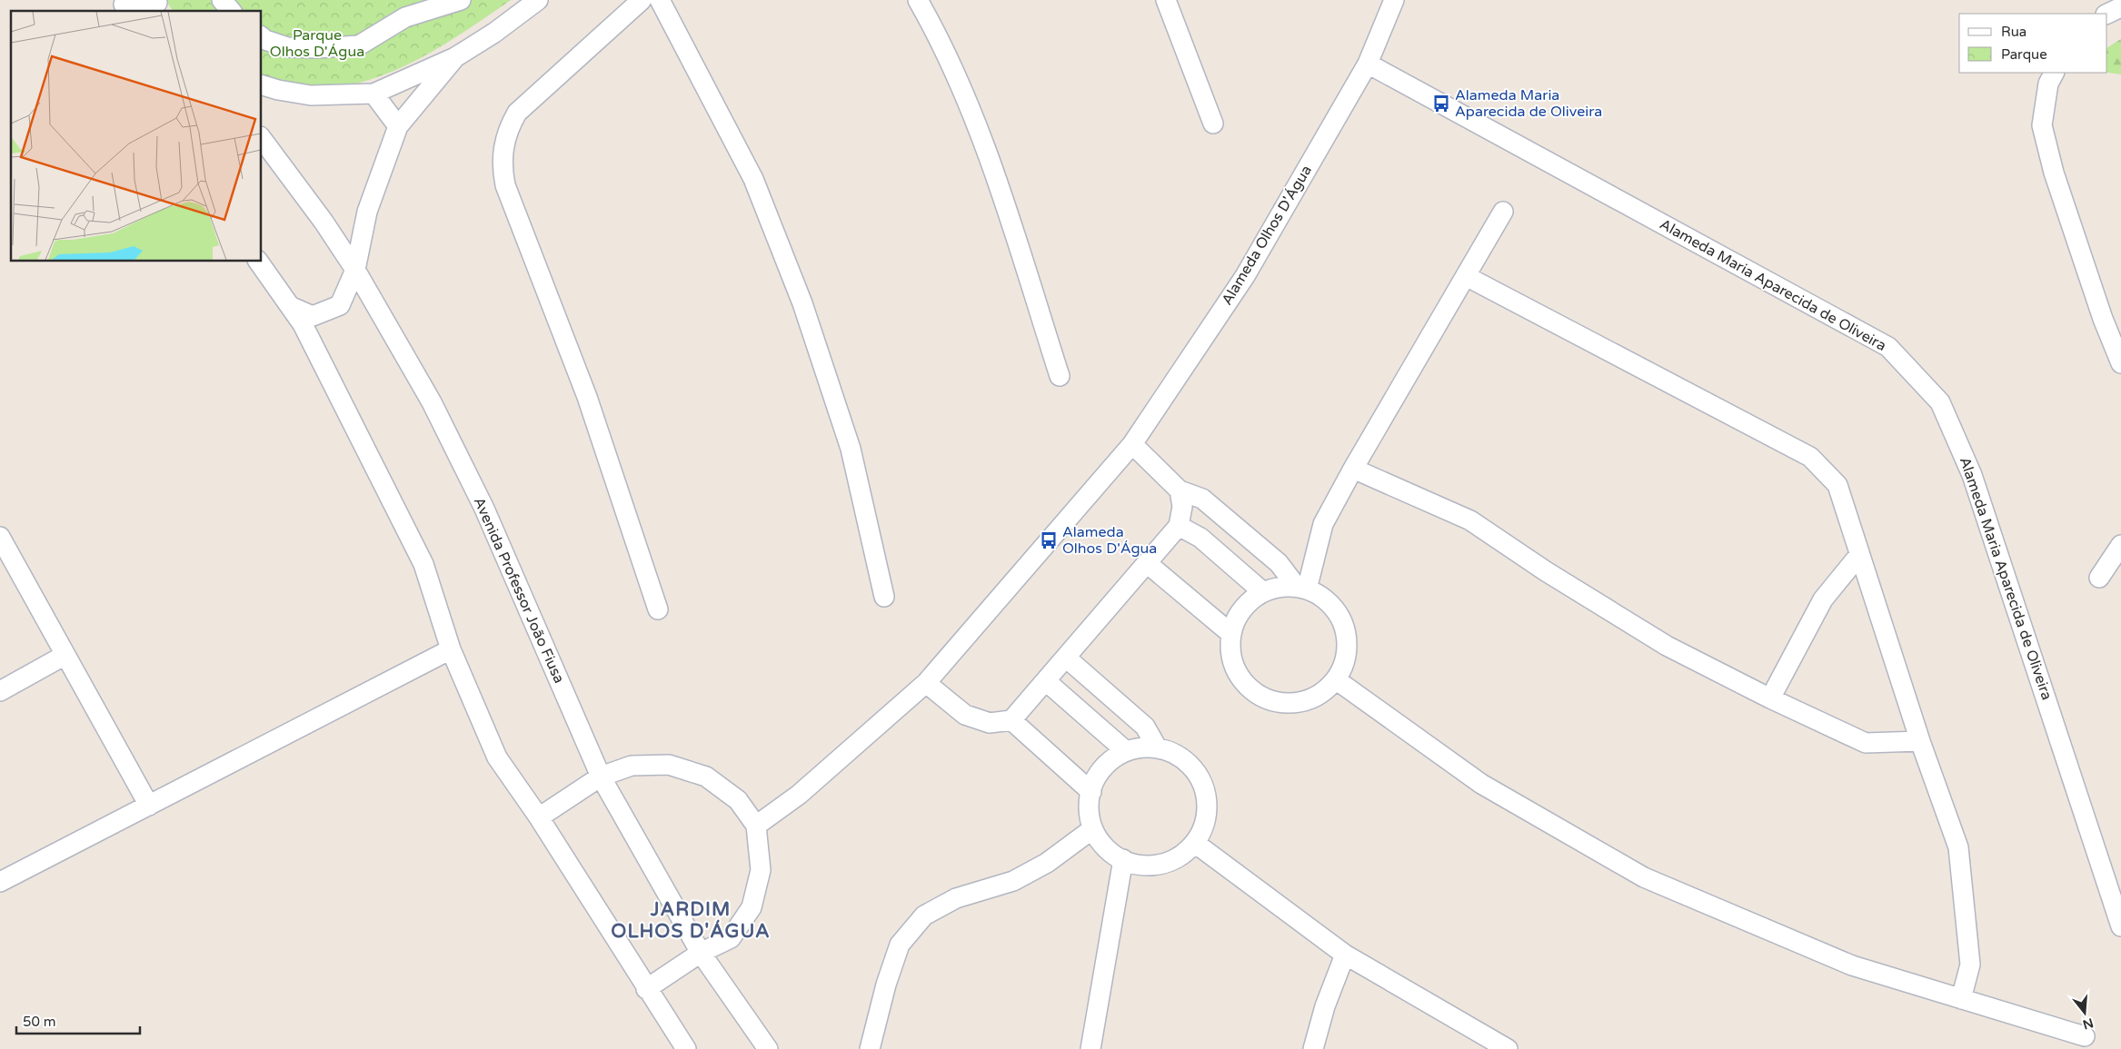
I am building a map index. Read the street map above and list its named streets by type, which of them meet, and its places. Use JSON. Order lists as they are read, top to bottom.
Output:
{
  "streets": {
    "street": ["Alameda Olhos D'Água", "Alameda Maria Aparecida de Oliveira", "Avenida Professor João Fiusa"]
  },
  "crossings": [
    ["Alameda Olhos D'Água", "Alameda Maria Aparecida de Oliveira"]
  ],
  "districts": ["JARDIM OLHOS D'ÁGUA"],
  "parks": ["Parque Olhos D'Água"],
  "places": {
    "bus stop": ["Alameda Maria Aparecida de Oliveira", "Alameda Olhos D'Água"]
  },
  "legend": ["Rua", "Parque"],
  "scale_bar": "50 m",
  "north": "bottom"
}
